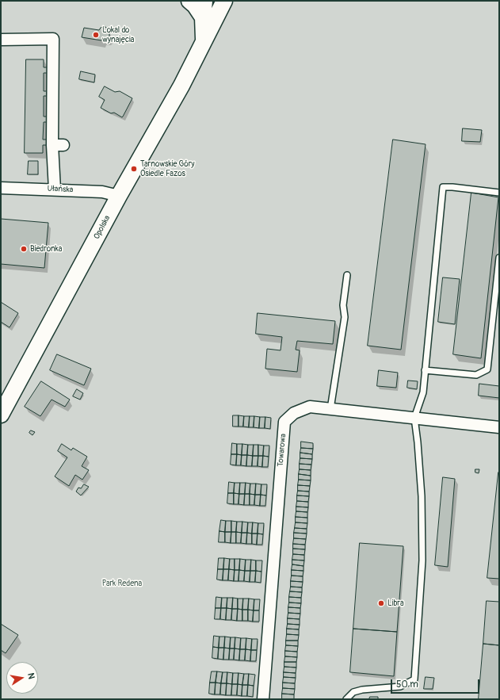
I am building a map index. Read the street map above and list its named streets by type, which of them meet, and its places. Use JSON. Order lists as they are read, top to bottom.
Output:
{
  "streets": {
    "street": ["Ułańska", "Opolska", "Towarowa"]
  },
  "crossings": [
    ["Ułańska", "Opolska"]
  ],
  "parks": ["Park Redena"],
  "places": [
    "Lokal do wynajęcia",
    "Tarnowskie Góry Osiedle Fazos",
    "Biedronka",
    "Libra"
  ],
  "scale_bar": "50 m",
  "north": "right"
}
